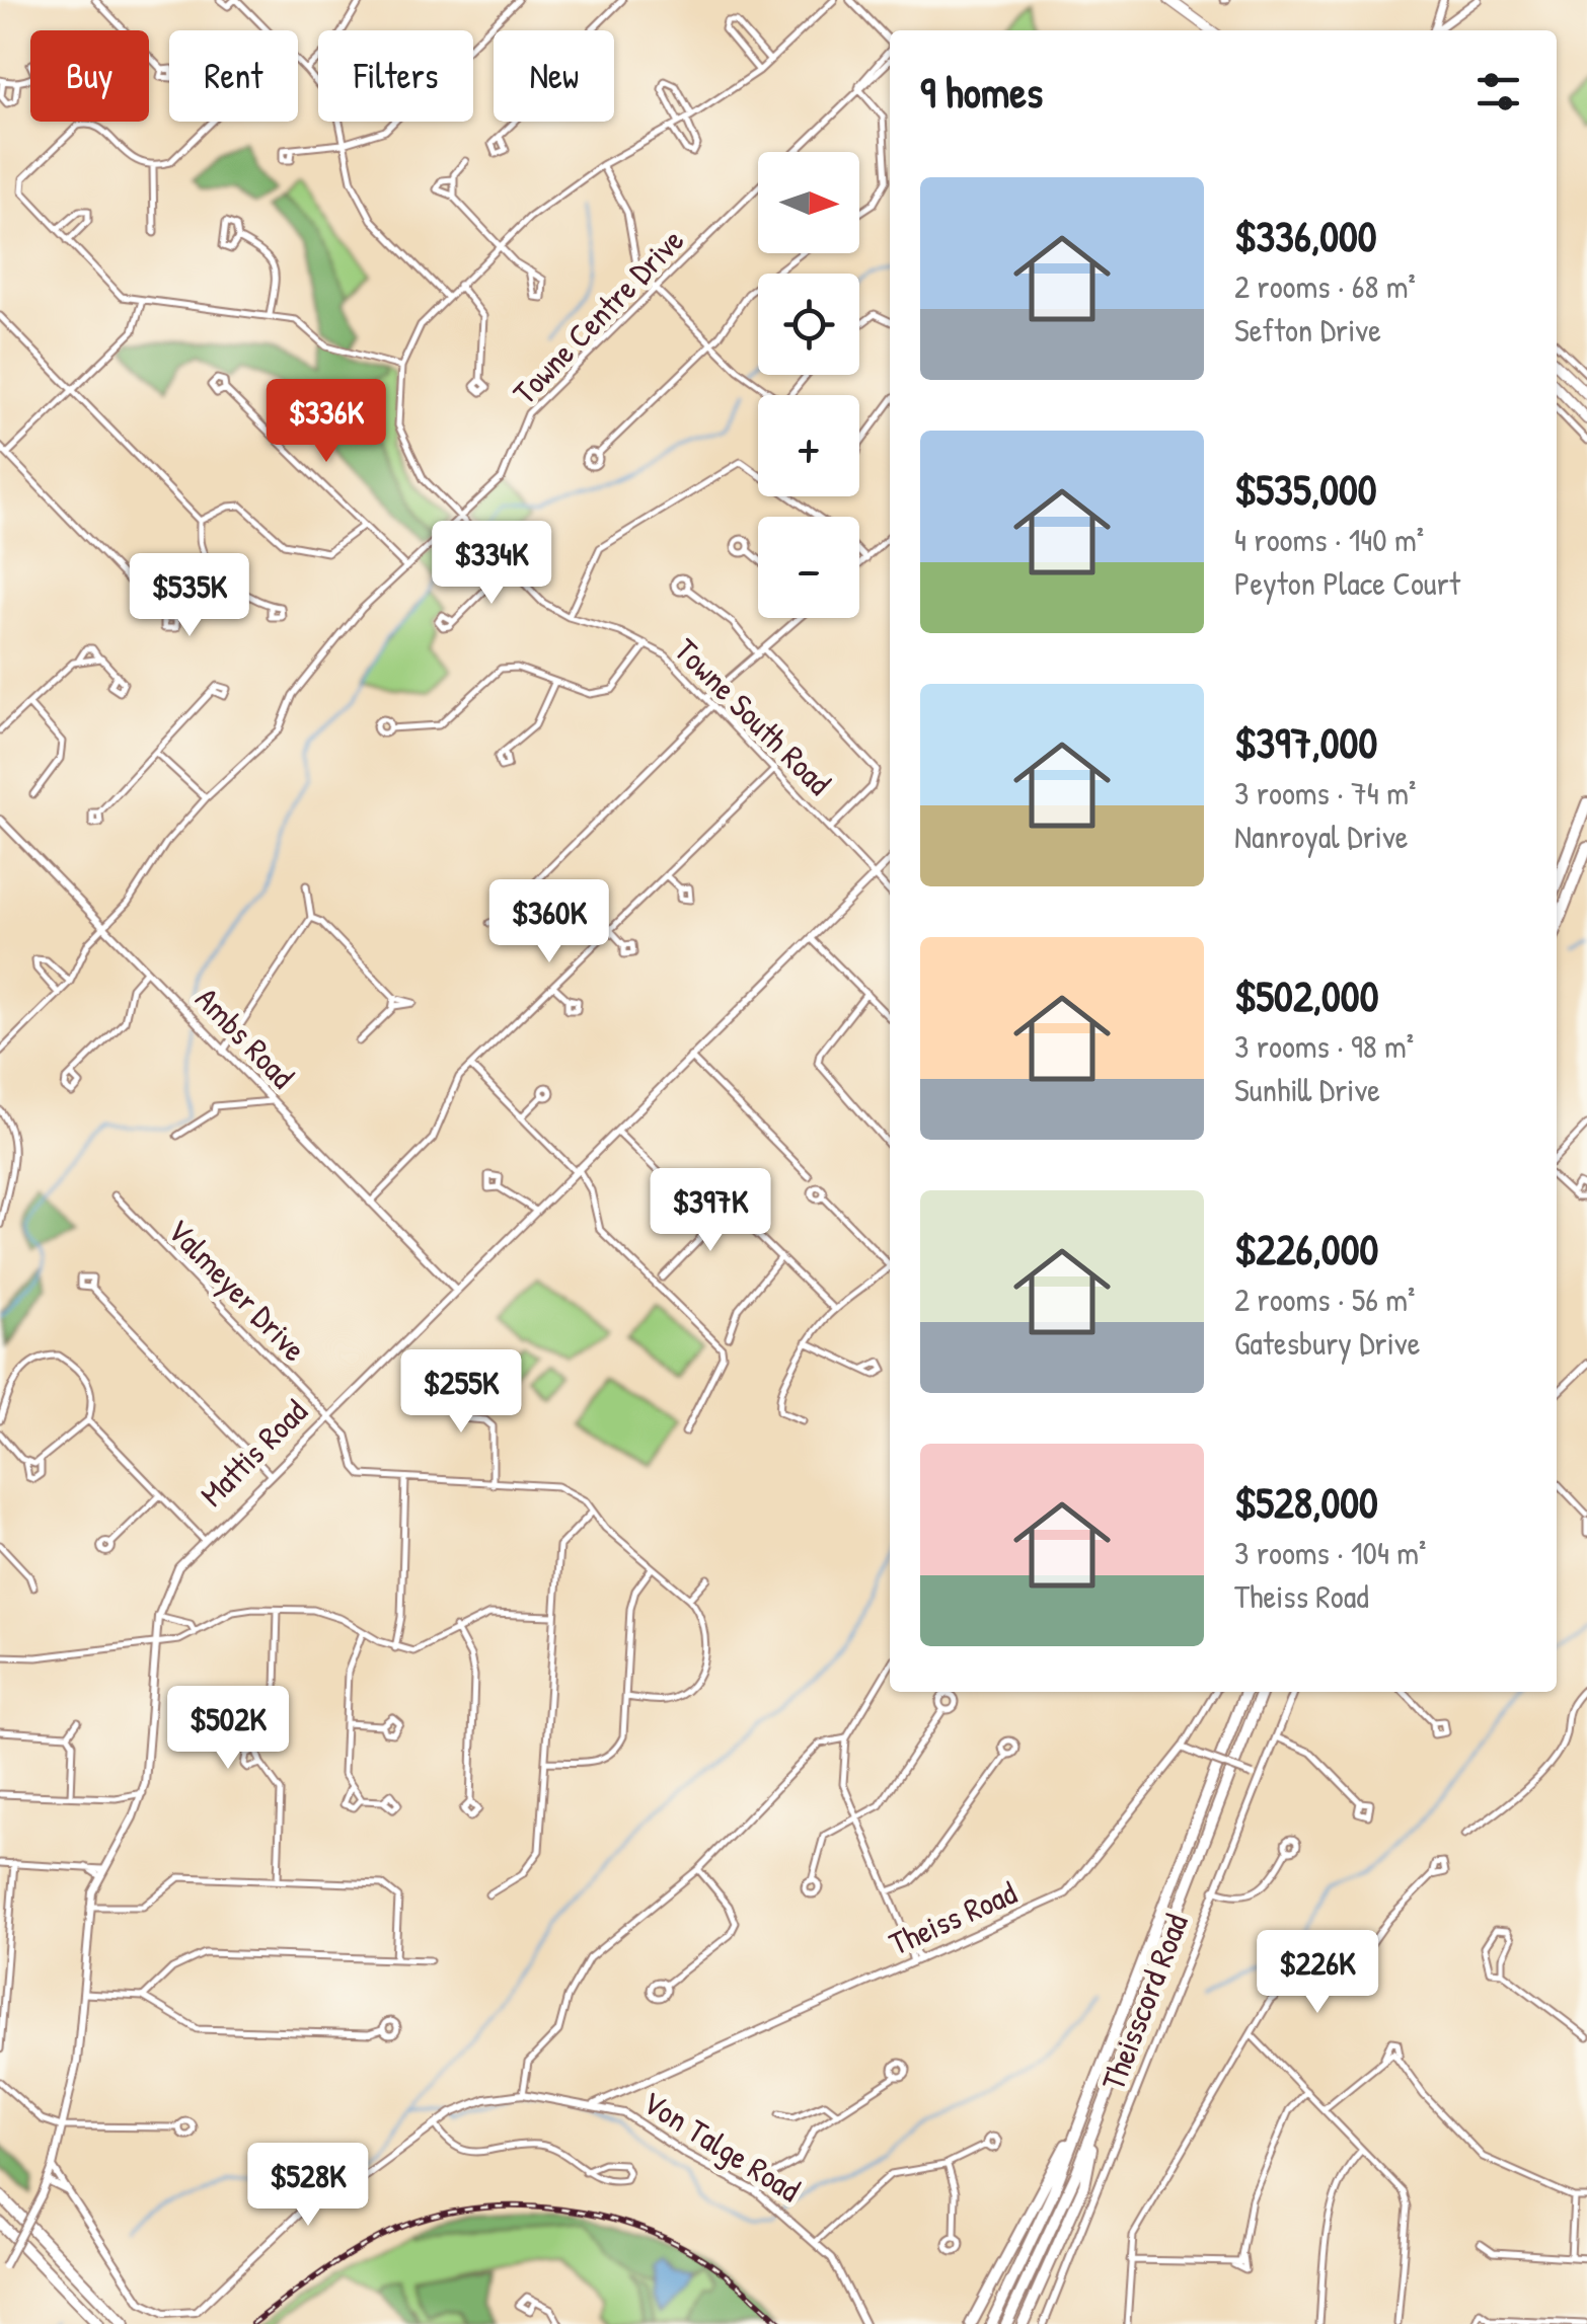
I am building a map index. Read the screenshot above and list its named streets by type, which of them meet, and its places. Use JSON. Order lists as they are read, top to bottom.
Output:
{
  "streets": {
    "street": [
      "Towne Centre Drive",
      "Towne South Road",
      "Ambs Road",
      "Valmeyer Drive",
      "Mattis Road",
      "Theiss Road",
      "Theisscord Road",
      "Von Talge Road"
    ]
  },
  "crossings": [
    ["Towne Centre Drive", "Towne South Road"],
    ["Towne Centre Drive", "Ambs Road"],
    ["Towne South Road", "Mattis Road"],
    ["Ambs Road", "Mattis Road"],
    ["Valmeyer Drive", "Mattis Road"]
  ],
  "north": "right",
  "page": {
    "chip": [
      "Buy",
      "Rent",
      "Filters",
      "New"
    ],
    "heading": "9 homes",
    "map_buttons": ["+", "−"],
    "list": [
      {
        "name": "$336,000",
        "note": "2 rooms · 68 m² · Sefton Drive"
      },
      {
        "name": "$535,000",
        "note": "4 rooms · 140 m² · Peyton Place Court"
      },
      {
        "name": "$397,000",
        "note": "3 rooms · 74 m² · Nanroyal Drive"
      },
      {
        "name": "$502,000",
        "note": "3 rooms · 98 m² · Sunhill Drive"
      },
      {
        "name": "$226,000",
        "note": "2 rooms · 56 m² · Gatesbury Drive"
      },
      {
        "name": "$528,000",
        "note": "3 rooms · 104 m² · Theiss Road"
      }
    ],
    "price": [
      "$336K",
      "$334K",
      "$535K",
      "$360K",
      "$397K",
      "$255K",
      "$502K",
      "$226K",
      "$528K"
    ]
  }
}
